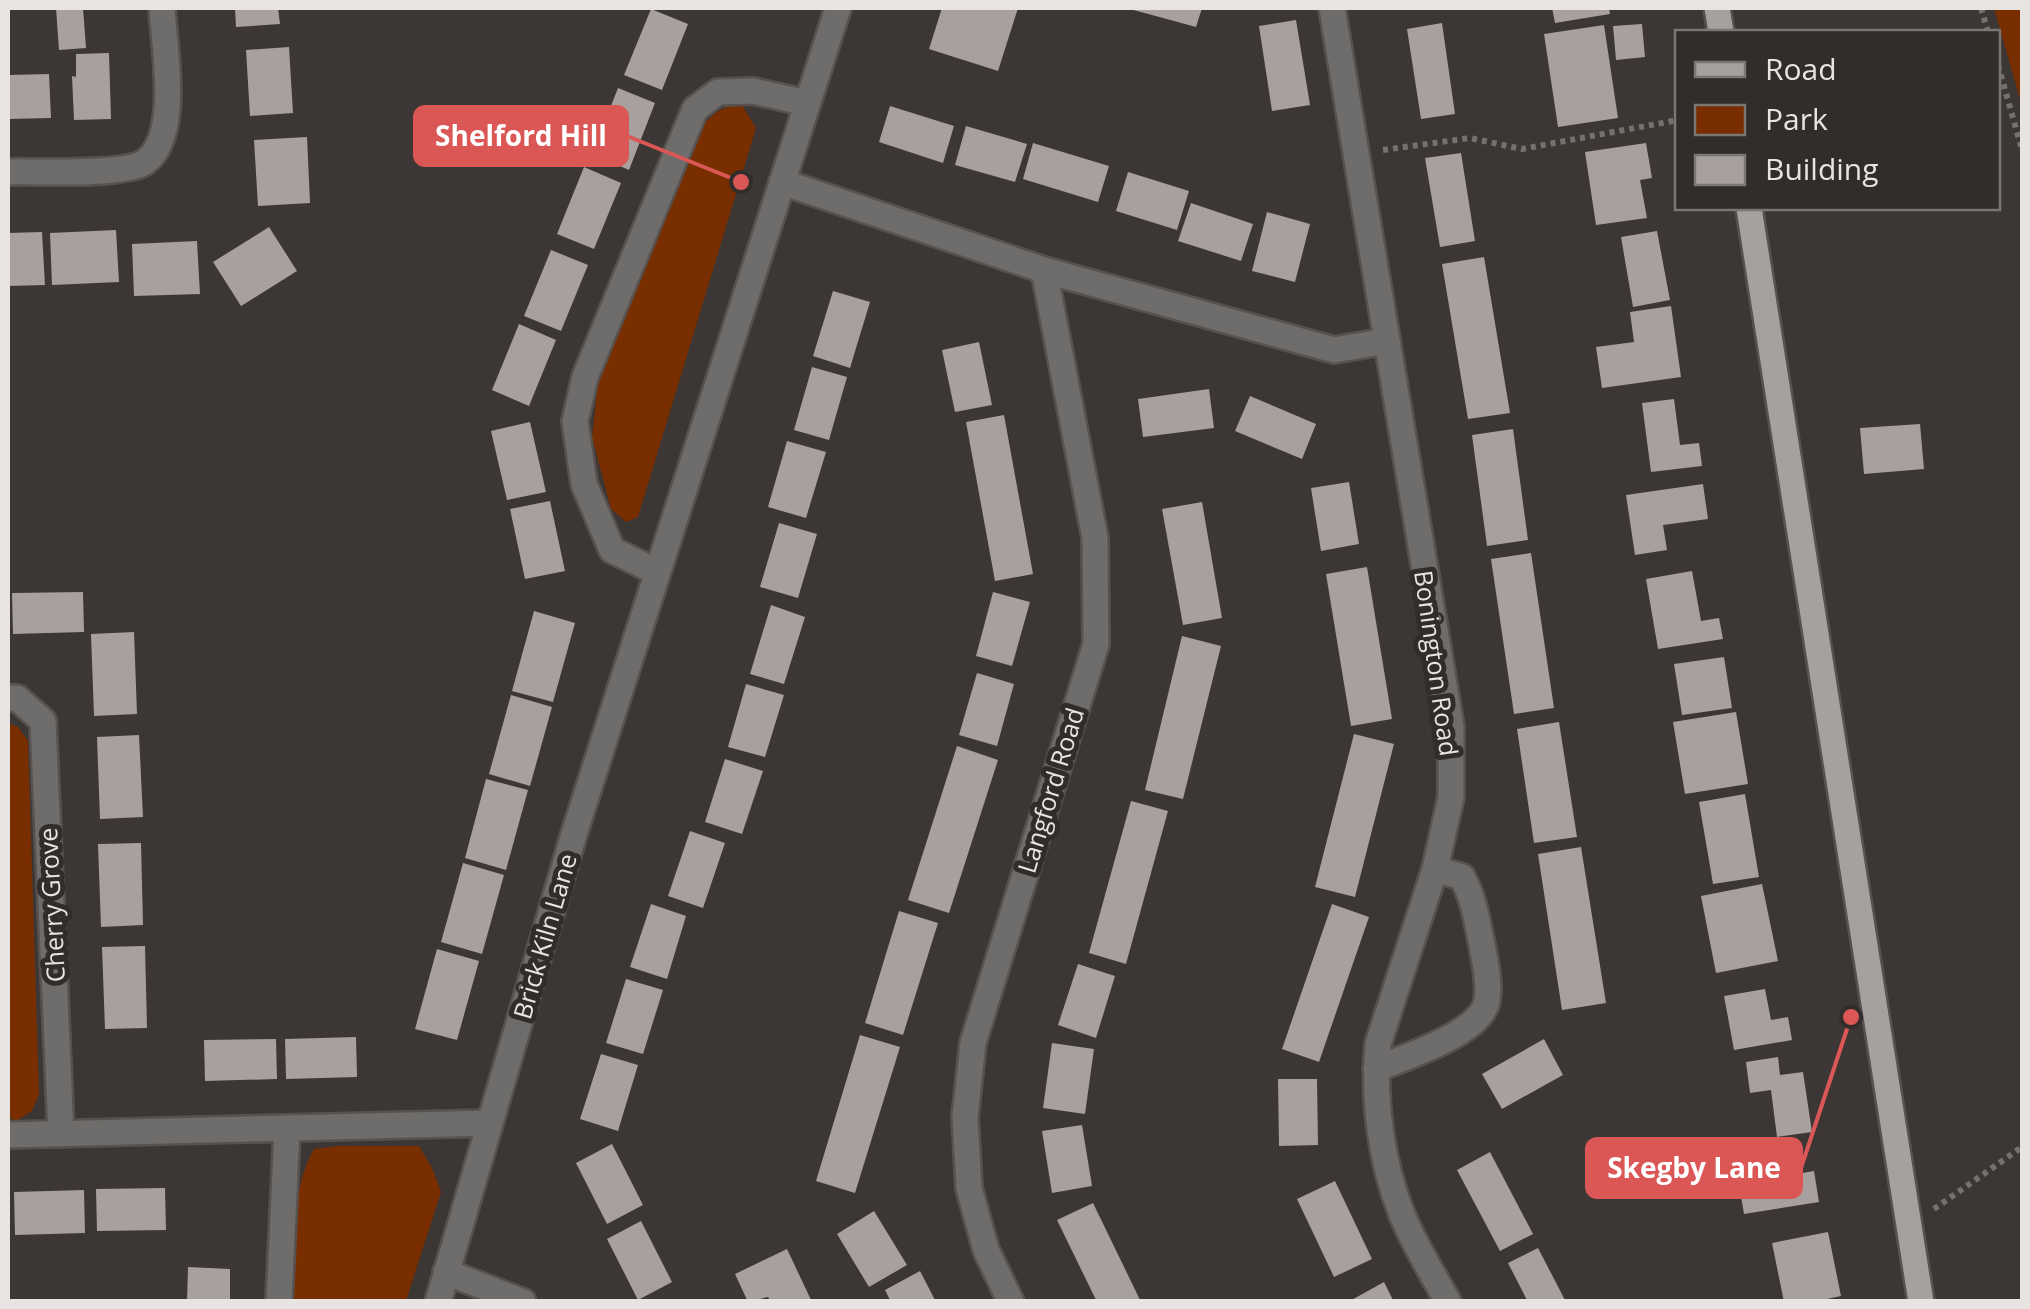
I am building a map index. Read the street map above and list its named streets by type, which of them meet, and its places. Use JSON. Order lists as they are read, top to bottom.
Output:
{
  "streets": {
    "street": [
      "Bonington Road",
      "Langford Road",
      "Cherry Grove",
      "Brick Kiln Lane"
    ]
  },
  "places": ["Shelford Hill", "Skegby Lane"],
  "legend": ["Road", "Park", "Building"]
}
